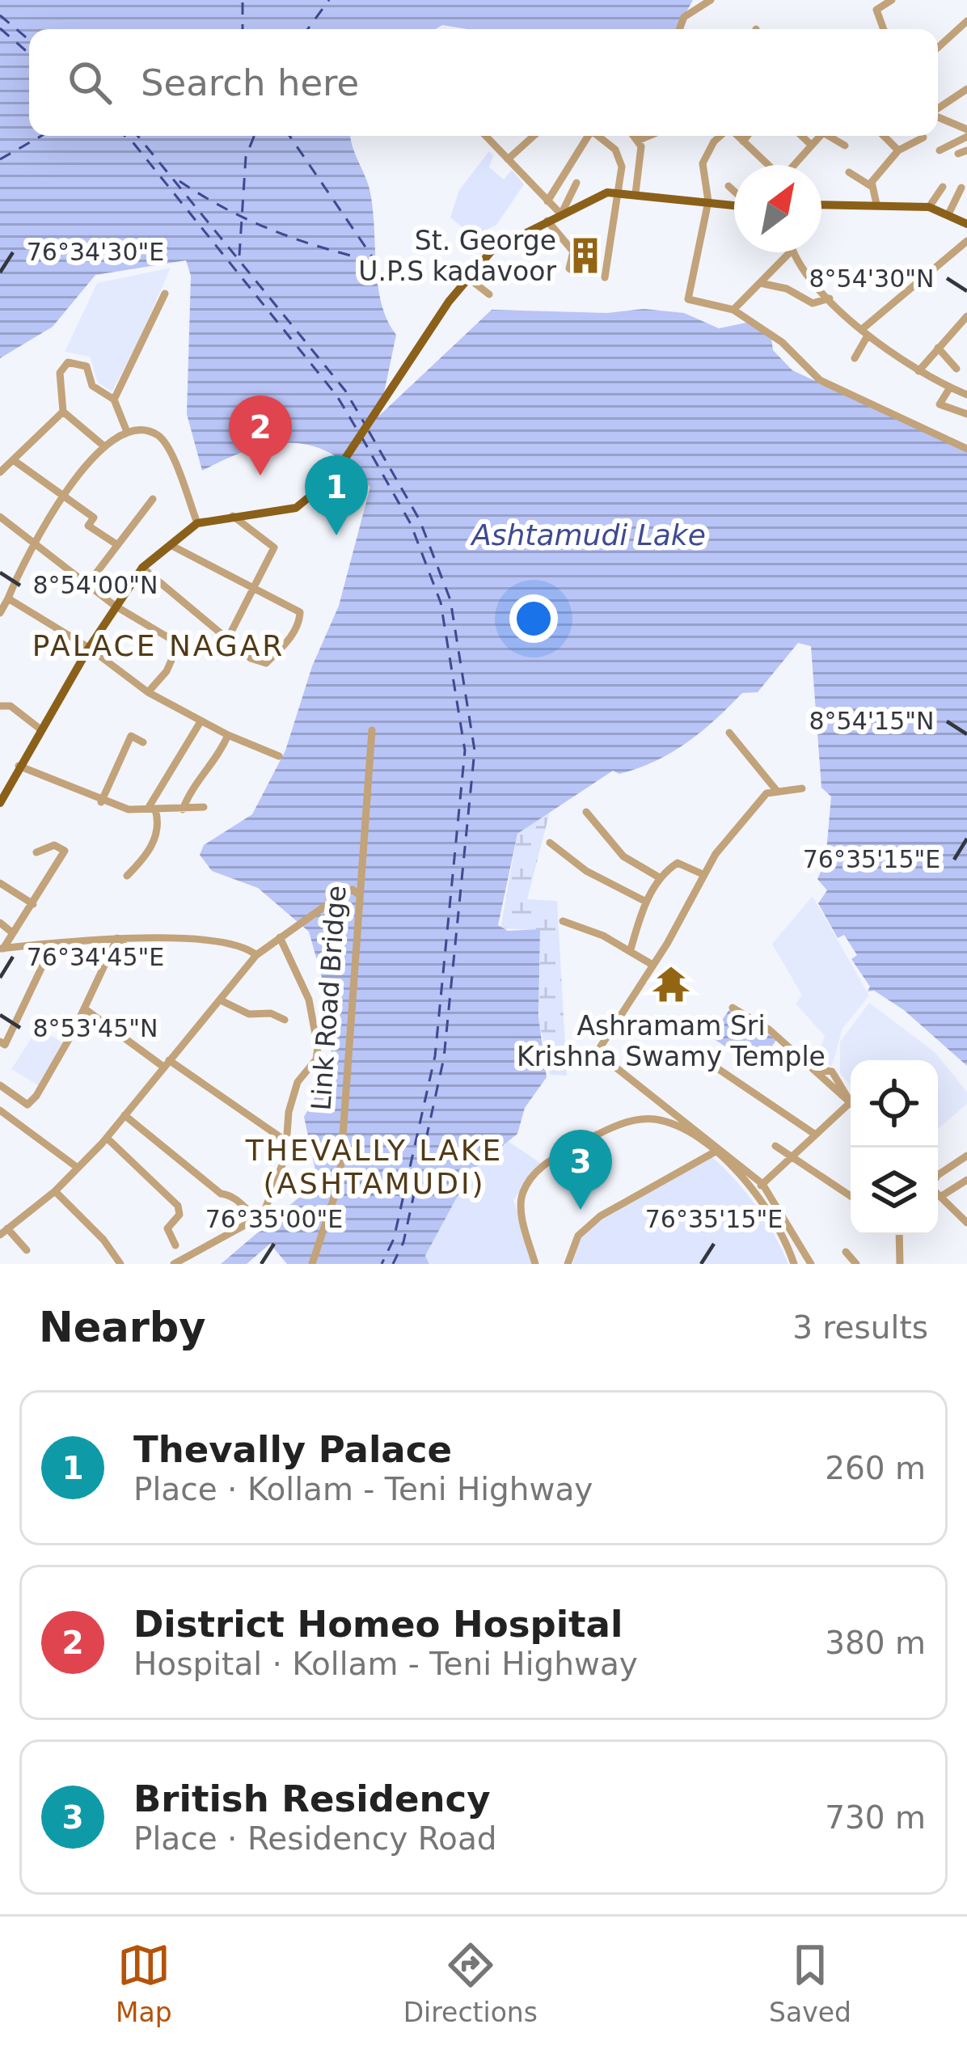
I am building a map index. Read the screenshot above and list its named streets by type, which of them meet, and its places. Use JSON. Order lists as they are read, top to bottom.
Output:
{
  "streets": {
    "street": ["Link Road Bridge"]
  },
  "districts": ["PALACE NAGAR", "THEVALLY LAKE (ASHTAMUDI)"],
  "water": ["Ashtamudi Lake"],
  "places": {
    "building": ["St. George U.P.S kadavoor"],
    "temple": ["Ashramam Sri Krishna Swamy Temple"]
  },
  "north": "top right",
  "page": {
    "search": "Search here",
    "pins": ["2", "1", "3"],
    "heading": ["Nearby", "3 results"],
    "list": [
      {
        "mark": "1",
        "name": "Thevally Palace",
        "note": "Place · Kollam - Teni Highway",
        "value": "260 m"
      },
      {
        "mark": "2",
        "name": "District Homeo Hospital",
        "note": "Hospital · Kollam - Teni Highway",
        "value": "380 m"
      },
      {
        "mark": "3",
        "name": "British Residency",
        "note": "Place · Residency Road",
        "value": "730 m"
      }
    ],
    "nav": ["Map", "Directions", "Saved"]
  },
  "coordinates": [
    "76°34'30\"E",
    "8°54'30\"N",
    "8°54'00\"N",
    "8°54'15\"N",
    "76°35'15\"E",
    "76°34'45\"E",
    "8°53'45\"N",
    "76°35'00\"E"
  ]
}
